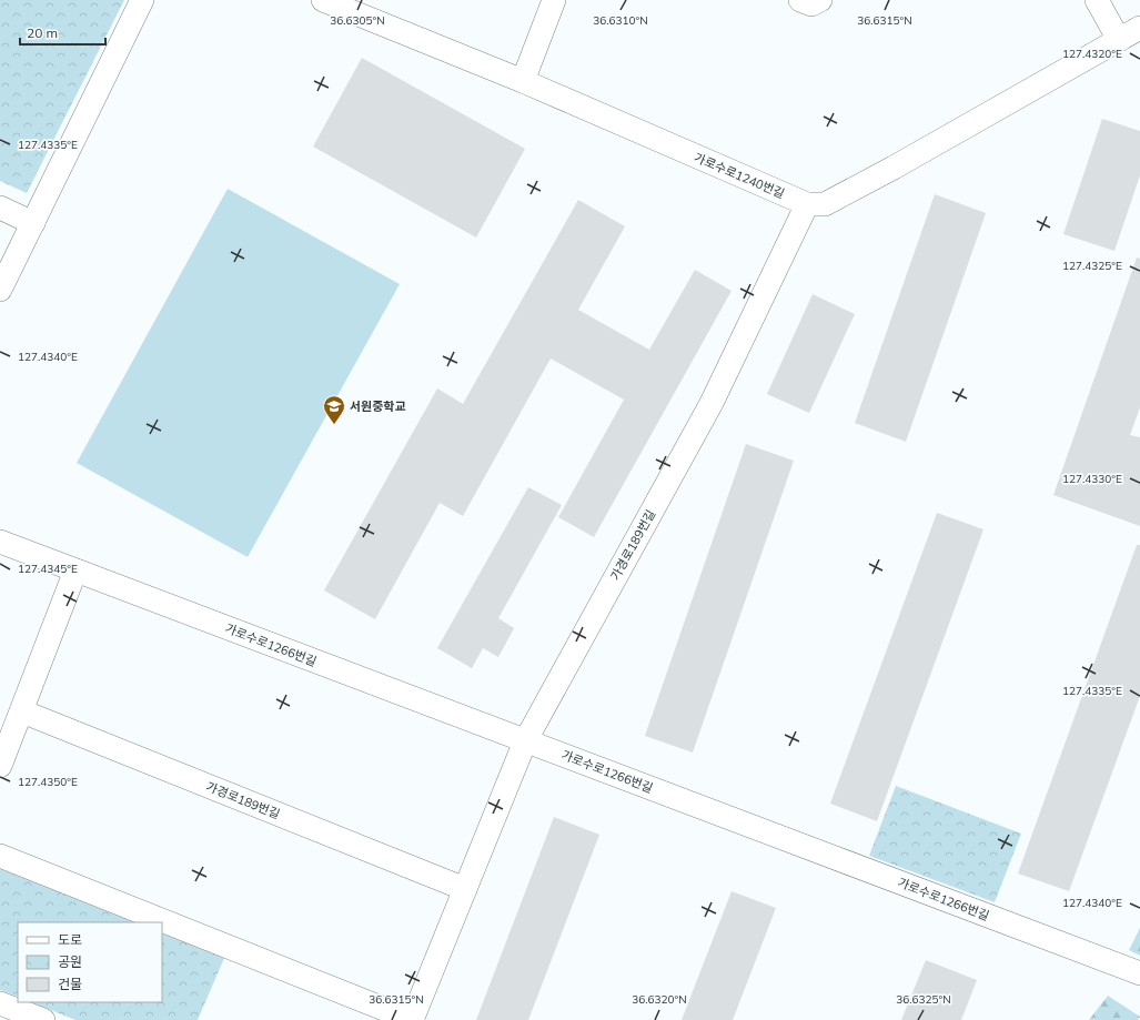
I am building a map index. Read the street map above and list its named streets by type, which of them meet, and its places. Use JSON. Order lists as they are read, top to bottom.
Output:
{
  "streets": {
    "street": ["가로수로1240번길", "가경로189번길", "가로수로1266번길"]
  },
  "crossings": [
    ["가로수로1240번길", "가경로189번길"],
    ["가경로189번길", "가로수로1266번길"]
  ],
  "places": {
    "school or university": ["서원중학교"]
  },
  "legend": ["도로", "공원", "건물"],
  "scale_bar": "20 m",
  "coordinates": [
    "36.6305°N",
    "36.6310°N",
    "36.6315°N",
    "127.4320°E",
    "127.4335°E",
    "127.4325°E",
    "127.4340°E",
    "127.4330°E",
    "127.4345°E",
    "127.4350°E",
    "36.6320°N",
    "36.6325°N"
  ]
}
